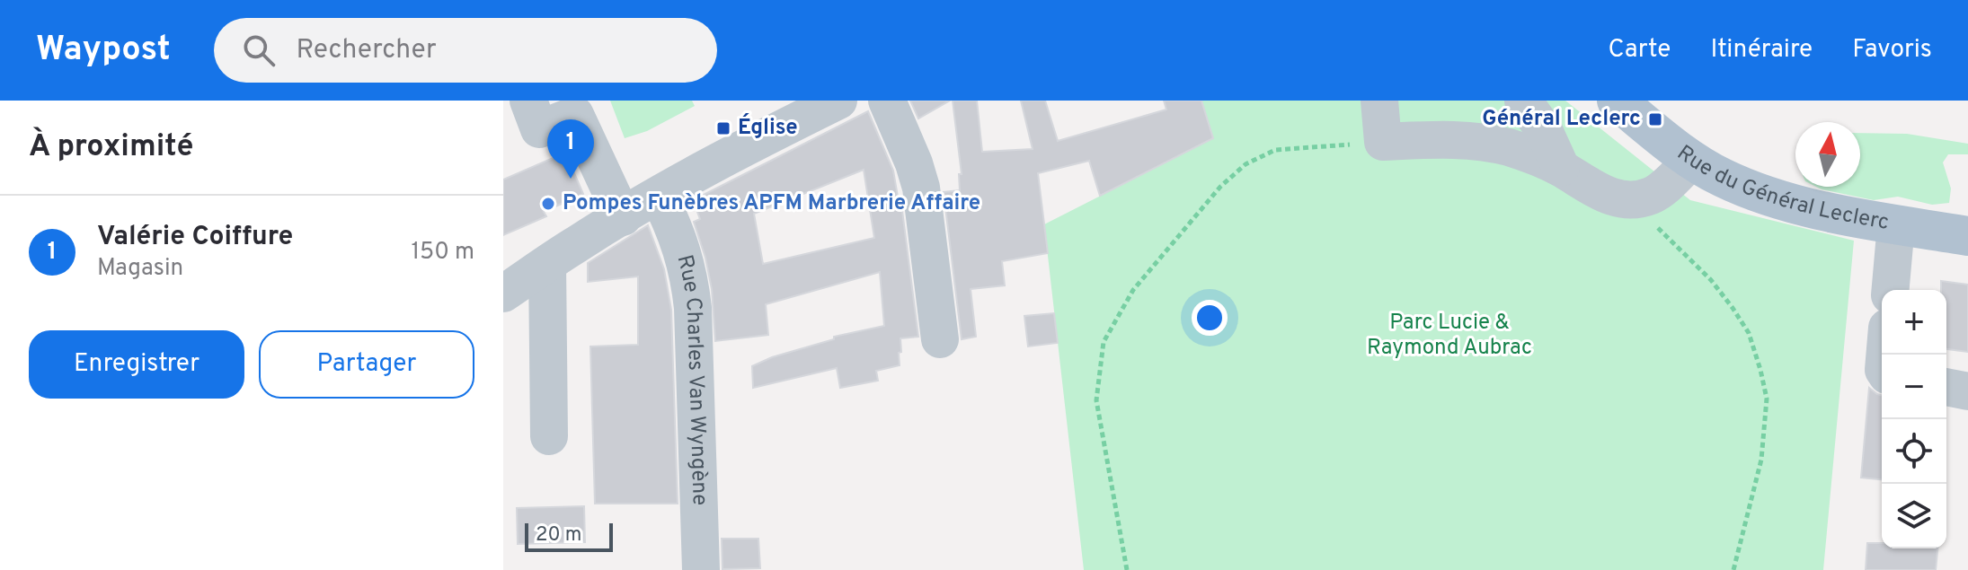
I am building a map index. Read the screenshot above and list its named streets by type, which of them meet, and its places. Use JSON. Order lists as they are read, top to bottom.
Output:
{
  "streets": {
    "main road": ["Rue du Général Leclerc"],
    "street": ["Rue Charles Van Wyngène"]
  },
  "parks": ["Parc Lucie & Raymond Aubrac"],
  "places": {
    "transit": ["Général Leclerc", "Église"],
    "other": ["Pompes Funèbres APFM Marbrerie Affaire"]
  },
  "scale_bar": "20 m",
  "north": "top",
  "page": {
    "header": "Waypost",
    "search": "Rechercher",
    "nav": ["Carte", "Itinéraire", "Favoris"],
    "heading": "À proximité",
    "pins": "1",
    "list": [
      {
        "mark": "1",
        "name": "Valérie Coiffure",
        "note": "Magasin",
        "value": "150 m"
      }
    ],
    "map_buttons": ["+", "−"],
    "buttons": ["Enregistrer", "Partager"],
    "scale": "20 m"
  }
}
